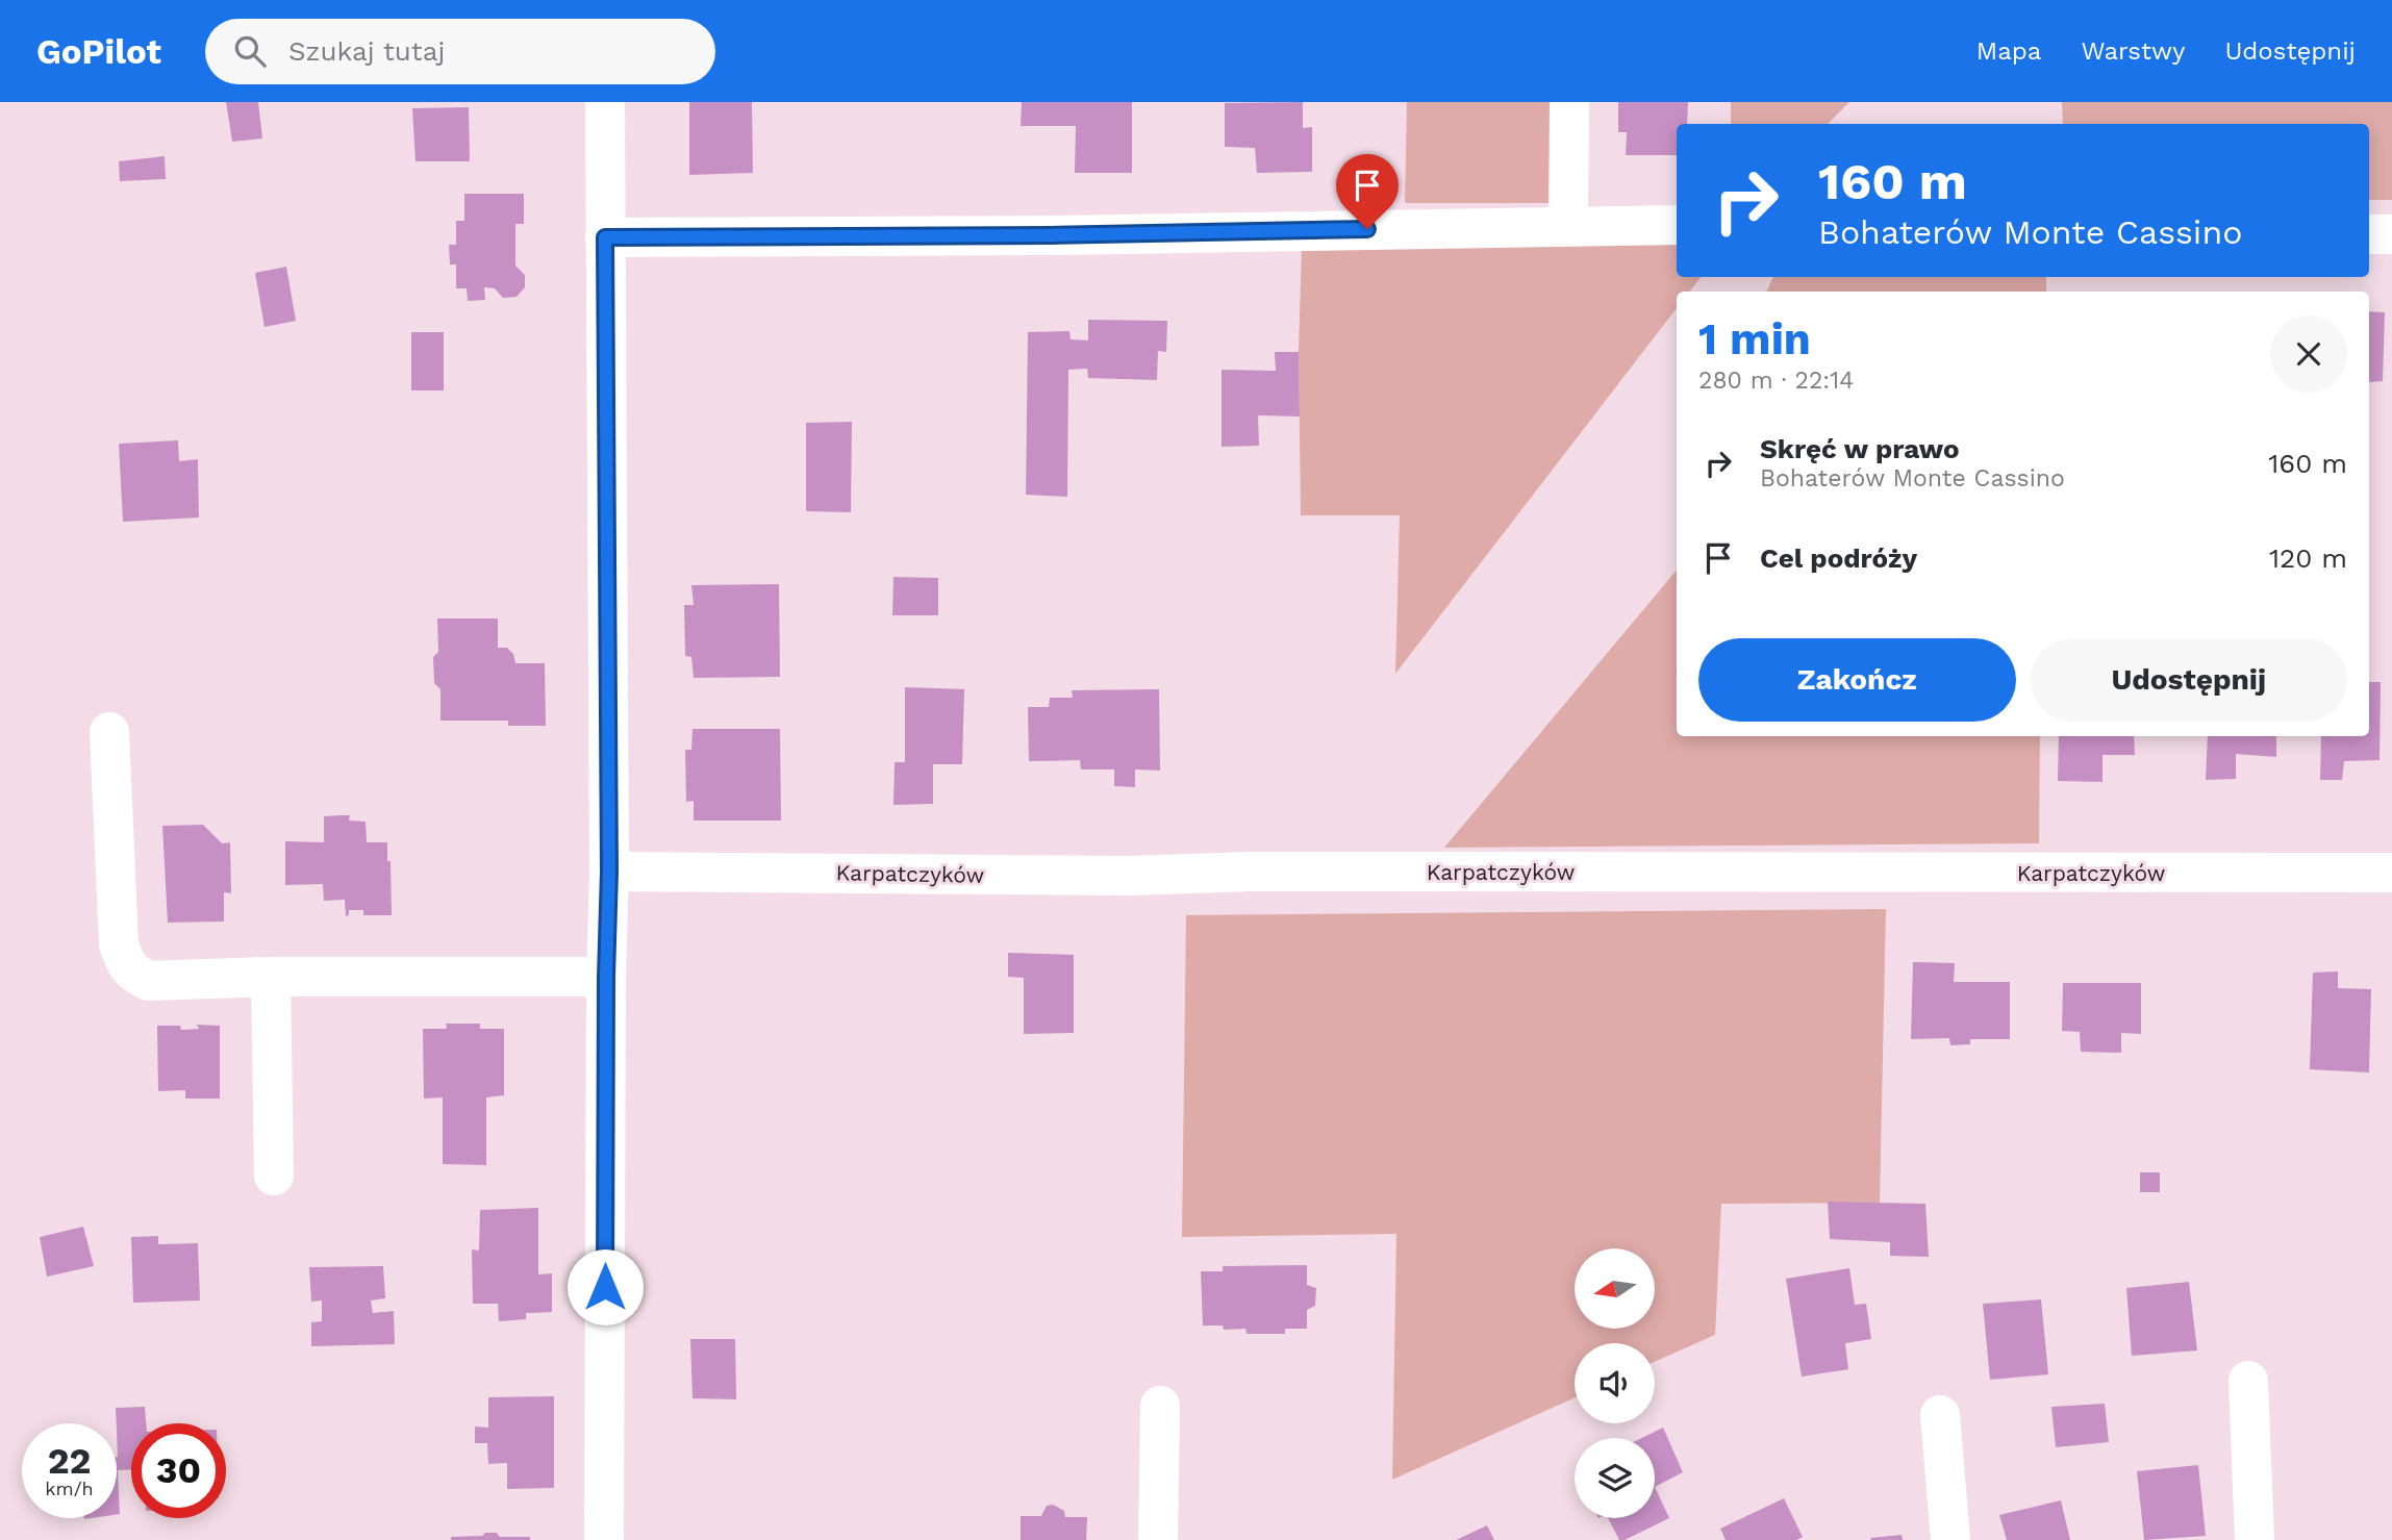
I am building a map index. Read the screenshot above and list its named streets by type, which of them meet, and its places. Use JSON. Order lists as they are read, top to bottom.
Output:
{
  "streets": {
    "street": ["Karpatczyków"]
  },
  "north": "left",
  "page": {
    "header": "GoPilot",
    "search": "Szukaj tutaj",
    "nav": ["Mapa", "Warstwy", "Udostępnij"],
    "turn": ["160 m", "Bohaterów Monte Cassino"],
    "heading": ["1 min", "280 m · 22:14"],
    "list": [
      {
        "name": "Skręć w prawo",
        "note": "Bohaterów Monte Cassino",
        "value": "160 m"
      },
      {
        "name": "Cel podróży",
        "value": "120 m"
      }
    ],
    "buttons": ["Zakończ", "Udostępnij"],
    "speed": "22 km/h",
    "limit": "30"
  }
}
